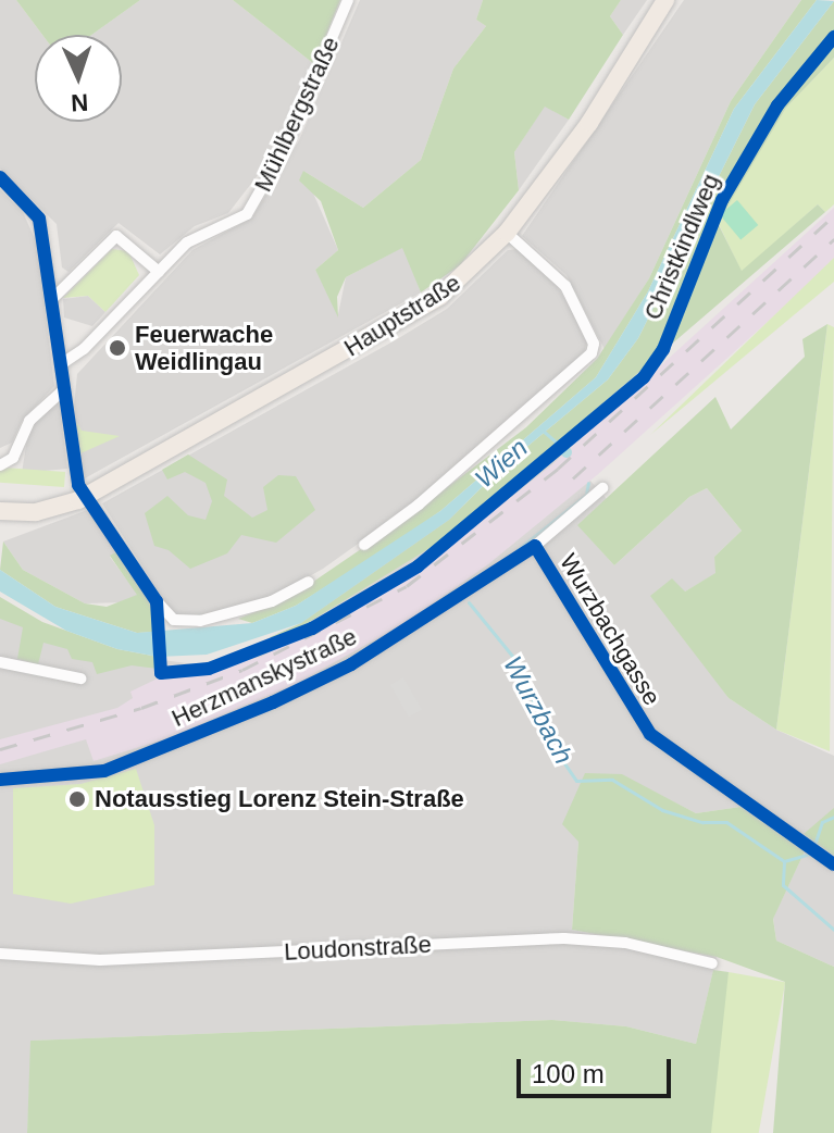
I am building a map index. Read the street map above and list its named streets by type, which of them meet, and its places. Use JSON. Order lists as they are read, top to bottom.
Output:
{
  "streets": {
    "main road": ["Hauptstraße"],
    "street": [
      "Mühlbergstraße",
      "Wurzbachgasse",
      "Herzmanskystraße",
      "Loudonstraße"
    ],
    "cycle path": ["Christkindlweg"]
  },
  "crossings": [
    ["Wurzbachgasse", "Herzmanskystraße"]
  ],
  "water": ["Wien", "Wurzbach"],
  "places": ["Feuerwache Weidlingau", "Notausstieg Lorenz Stein-Straße"],
  "scale_bar": "100 m",
  "north": "bottom"
}
